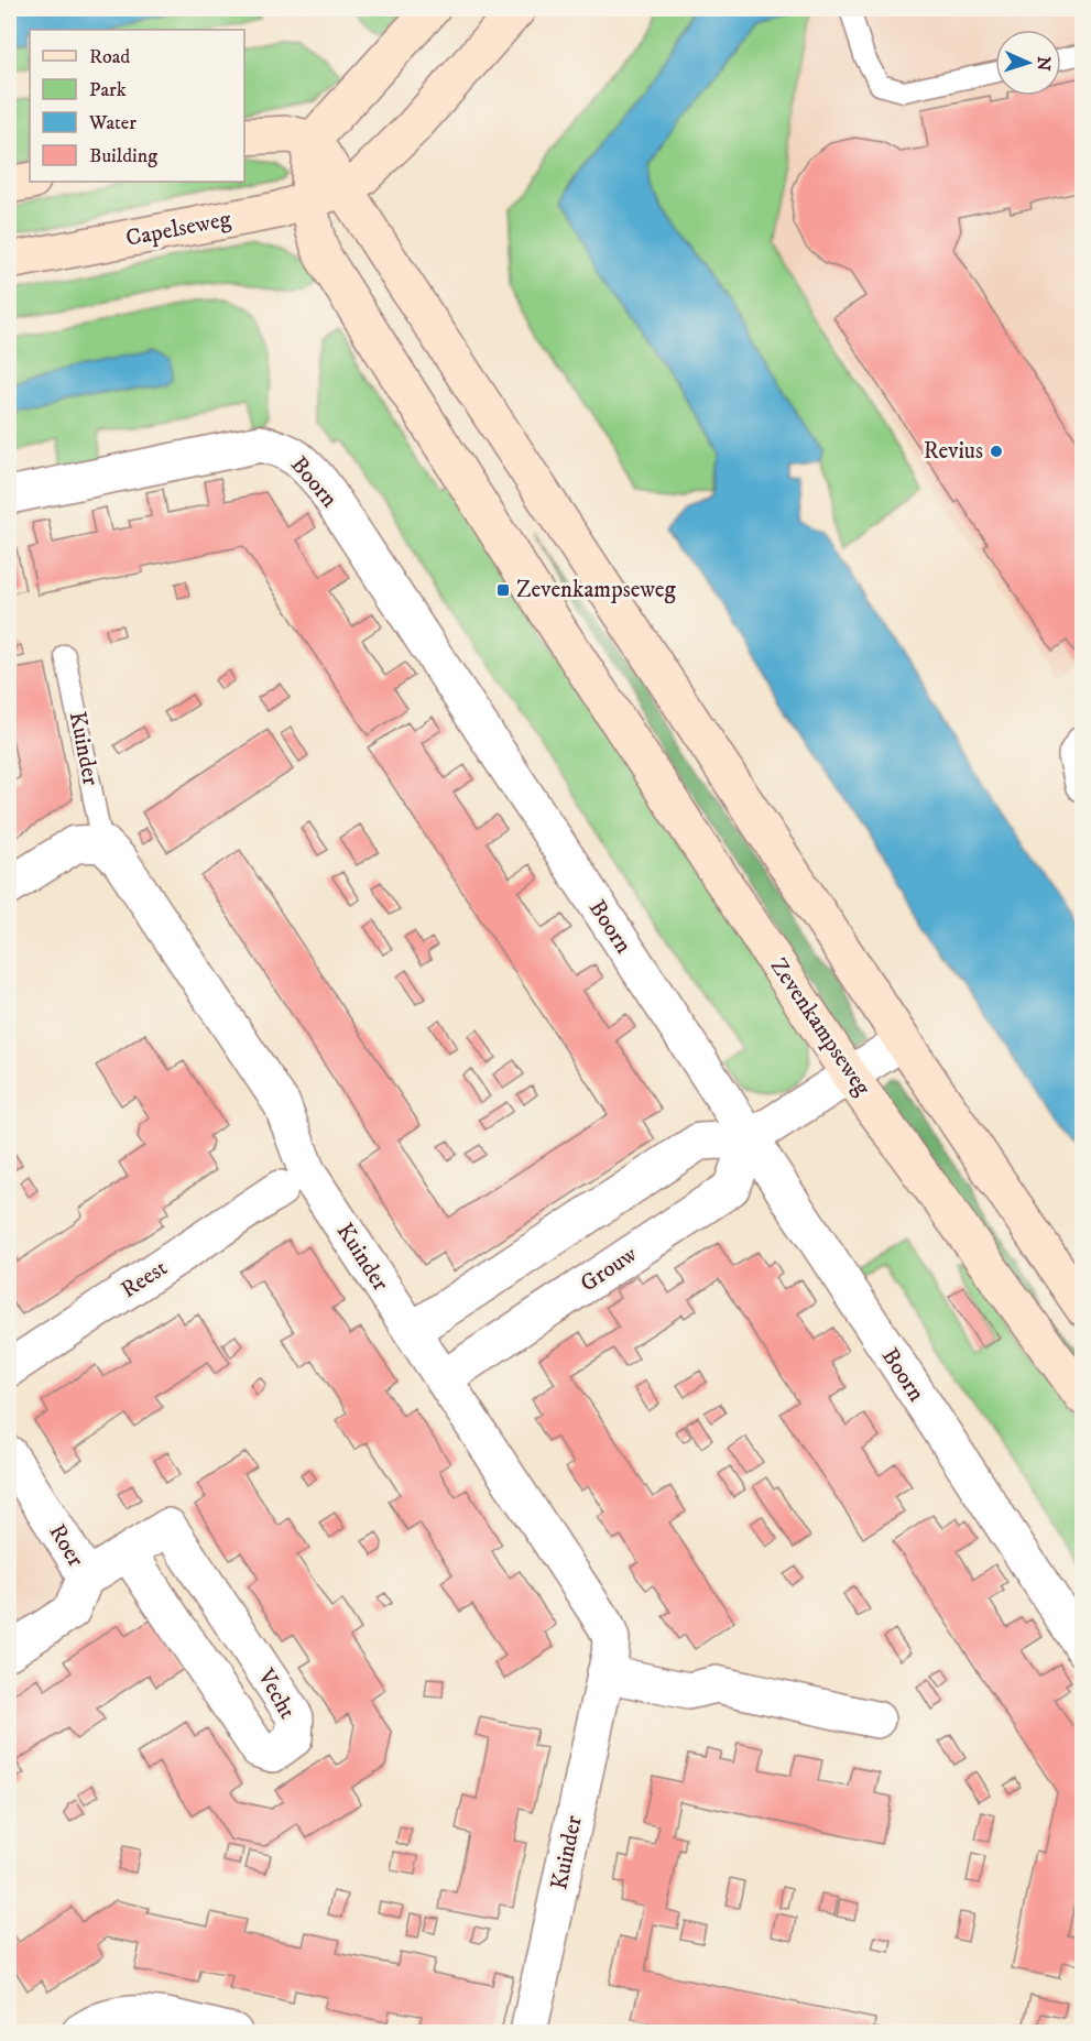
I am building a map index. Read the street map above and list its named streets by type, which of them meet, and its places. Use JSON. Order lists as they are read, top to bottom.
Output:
{
  "streets": {
    "main road": ["Capelseweg", "Zevenkampseweg"],
    "street": [
      "Boorn",
      "Kuinder",
      "Grouw",
      "Reest",
      "Roer",
      "Vecht"
    ]
  },
  "crossings": [
    ["Capelseweg", "Zevenkampseweg"],
    ["Boorn", "Grouw"],
    ["Kuinder", "Grouw"],
    ["Roer", "Vecht"]
  ],
  "places": {
    "other": ["Revius"],
    "transit": ["Zevenkampseweg"]
  },
  "legend": [
    "Road",
    "Park",
    "Water",
    "Building"
  ],
  "north": "right"
}
